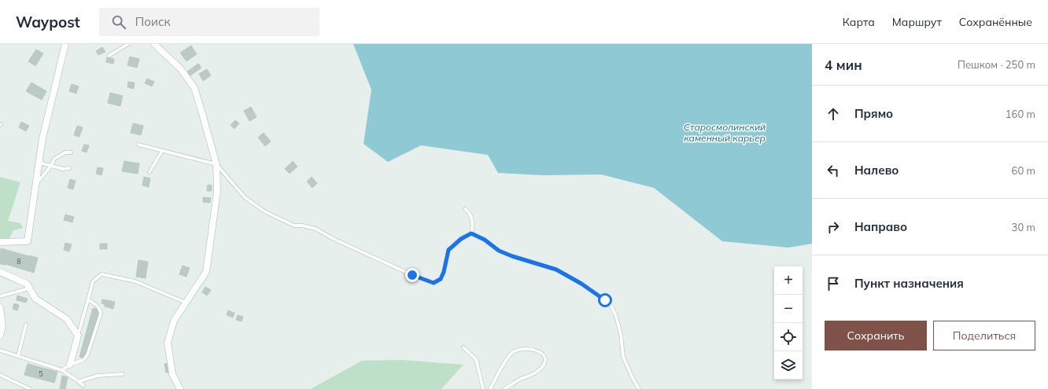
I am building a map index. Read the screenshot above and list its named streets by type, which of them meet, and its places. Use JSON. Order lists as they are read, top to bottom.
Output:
{
  "water": ["Старосмолинский каменный карьер"],
  "house_numbers": ["8", "5"],
  "page": {
    "header": "Waypost",
    "search": "Поиск",
    "nav": ["Карта", "Маршрут", "Сохранённые"],
    "heading": ["4 мин", "Пешком · 250 m"],
    "list": [
      ["Прямо", "160 m"],
      ["Налево", "60 m"],
      ["Направо", "30 m"],
      "Пункт назначения"
    ],
    "map_buttons": ["+", "−"],
    "buttons": ["Сохранить", "Поделиться"]
  }
}
